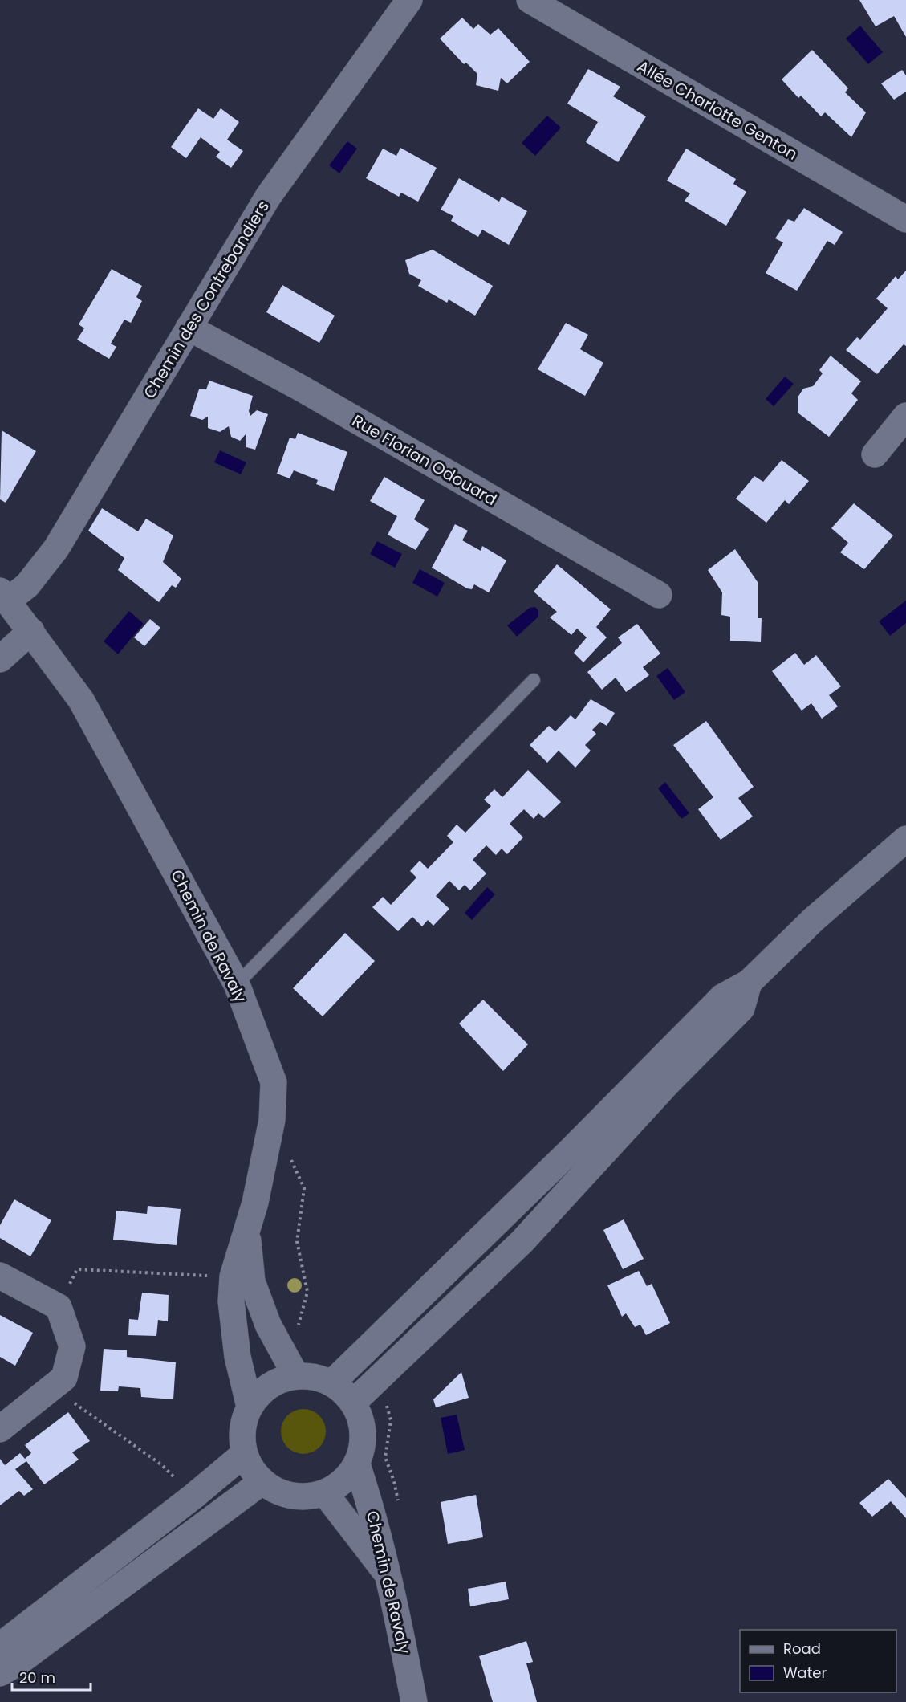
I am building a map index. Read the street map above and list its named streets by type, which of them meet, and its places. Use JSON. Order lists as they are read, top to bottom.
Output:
{
  "streets": {
    "street": [
      "Allée Charlotte Genton",
      "Chemin des Contrebandiers",
      "Rue Florian Odouard",
      "Chemin de Ravaly"
    ]
  },
  "crossings": [
    ["Chemin des Contrebandiers", "Rue Florian Odouard"],
    ["Chemin des Contrebandiers", "Chemin de Ravaly"]
  ],
  "legend": ["Road", "Water"],
  "scale_bar": "20 m"
}
